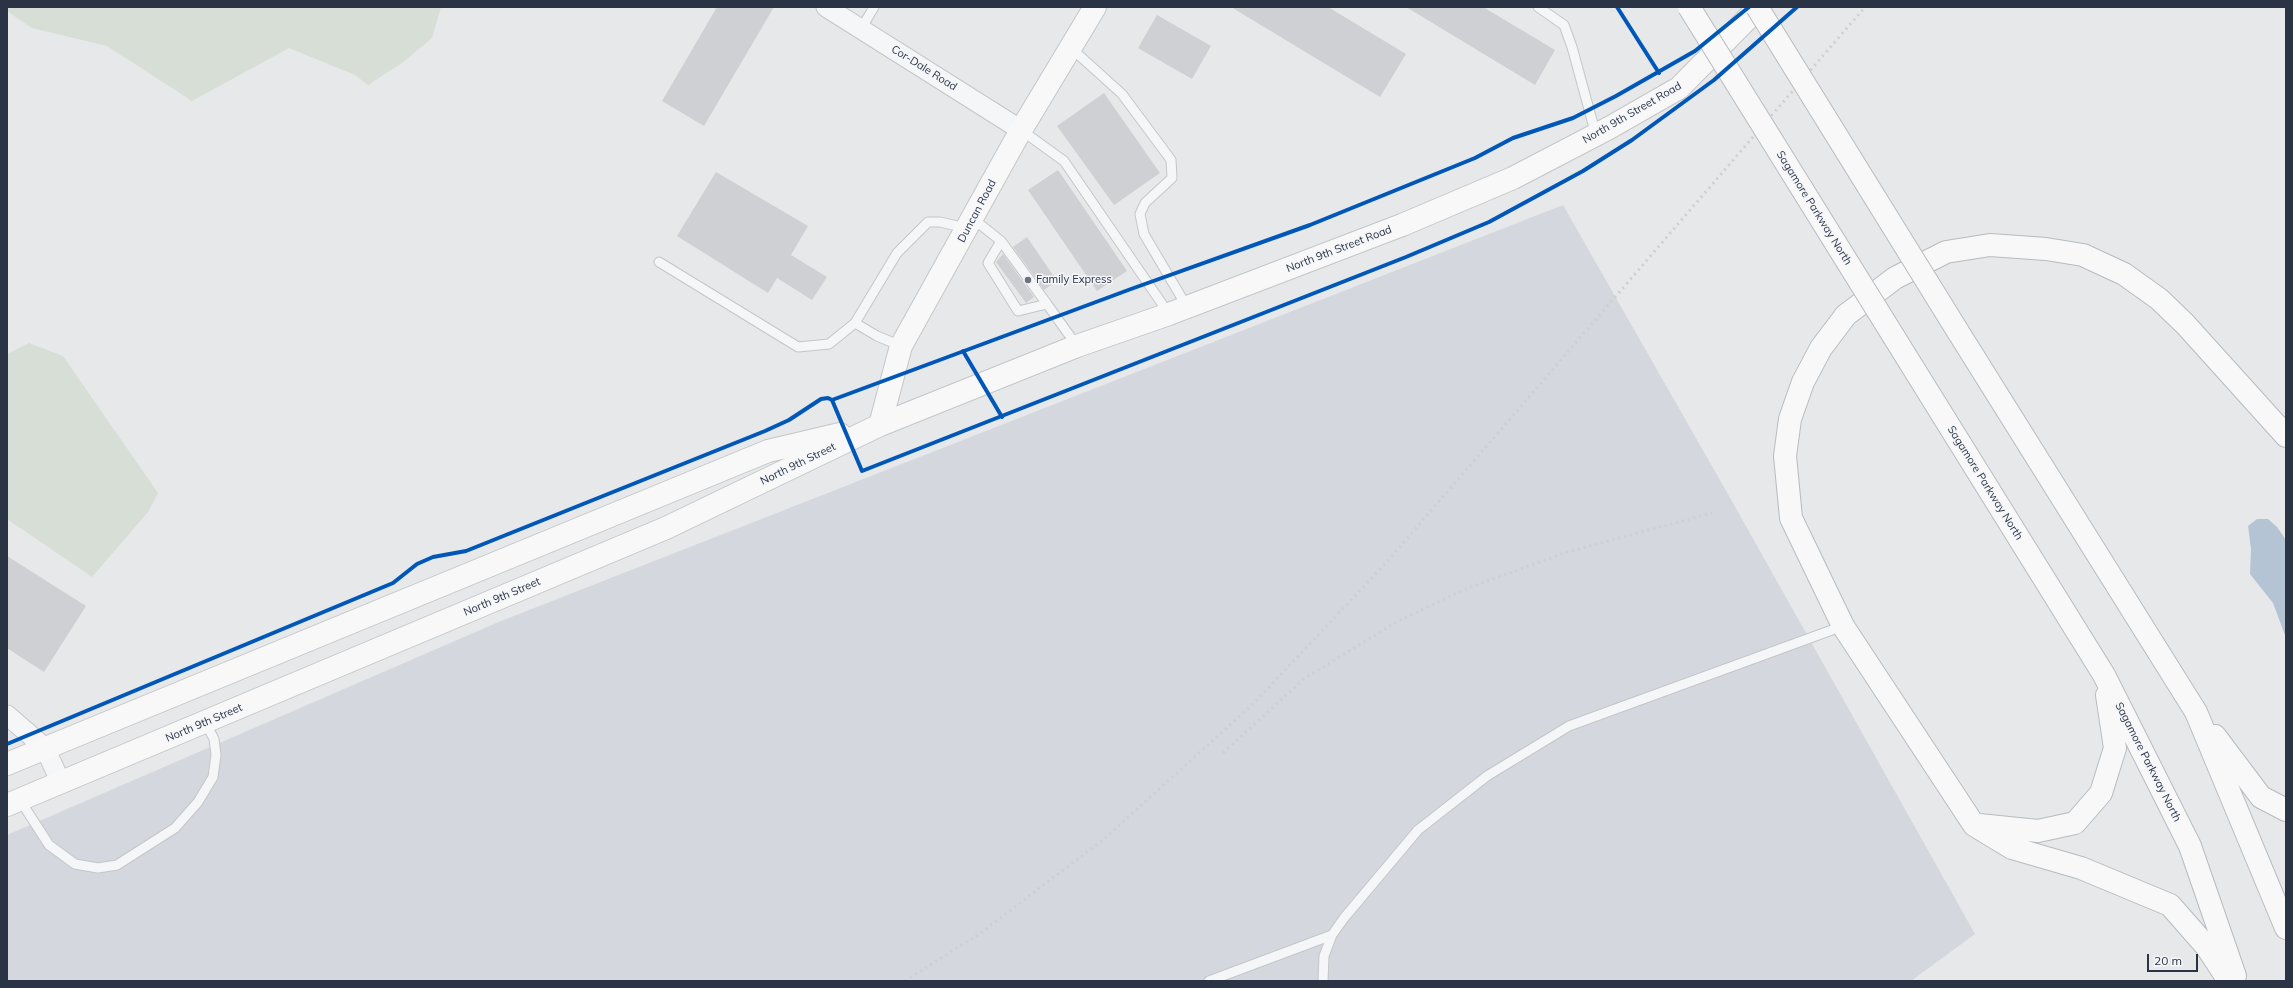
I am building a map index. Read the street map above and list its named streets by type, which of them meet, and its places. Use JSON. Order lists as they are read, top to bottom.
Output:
{
  "streets": {
    "main road": [
      "North 9th Street Road",
      "Sagamore Parkway North",
      "Duncan Road",
      "North 9th Street"
    ],
    "street": ["Cor-Dale Road"]
  },
  "crossings": [
    ["Cor-Dale Road", "Duncan Road"],
    ["North 9th Street Road", "Duncan Road"],
    ["North 9th Street Road", "North 9th Street"],
    ["Duncan Road", "North 9th Street"]
  ],
  "places": ["Family Express"],
  "scale_bar": "20 m"
}
